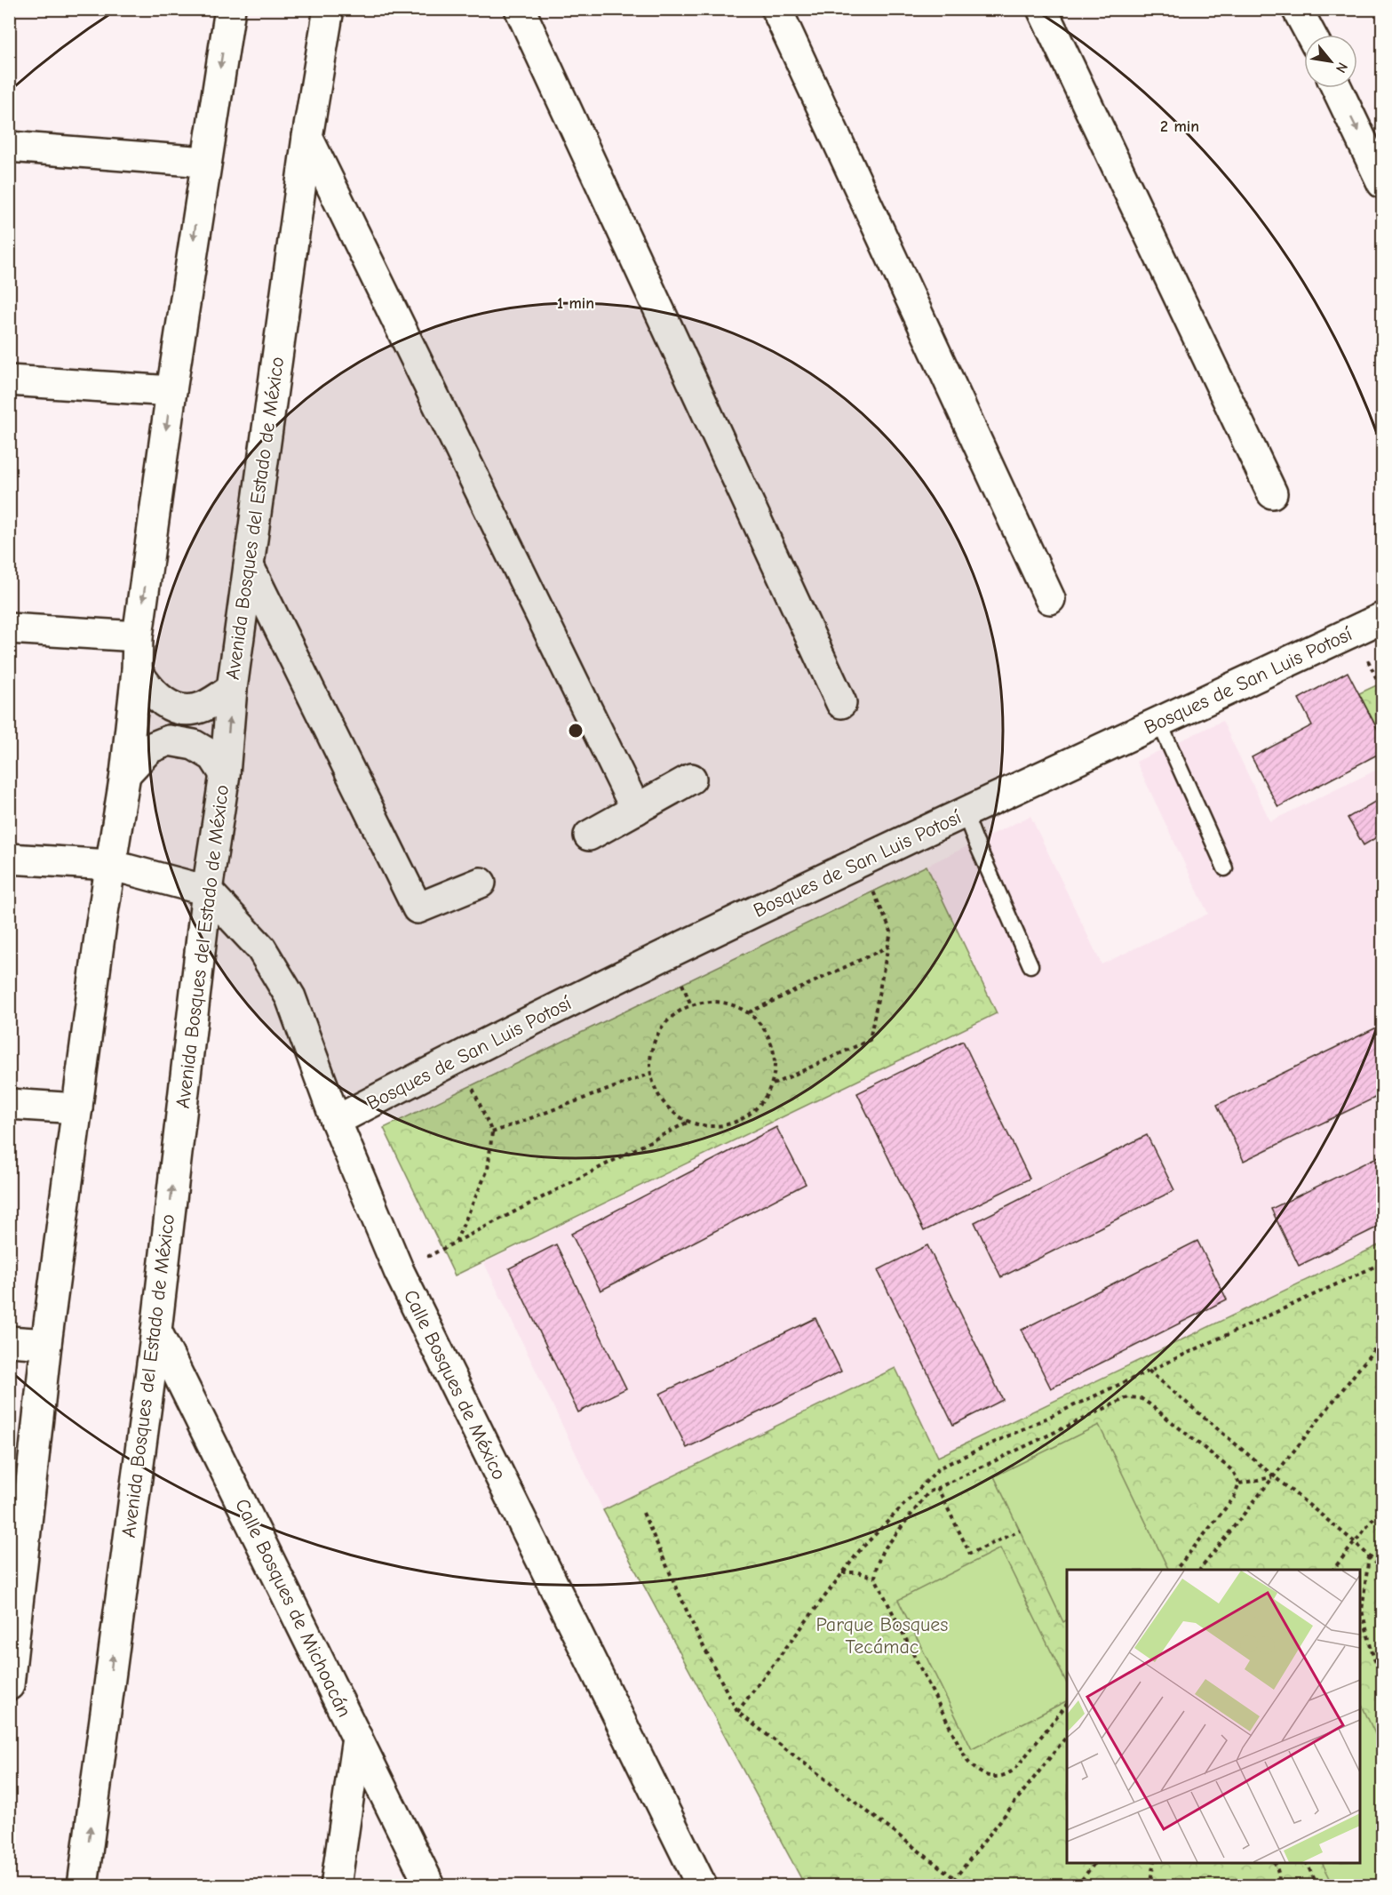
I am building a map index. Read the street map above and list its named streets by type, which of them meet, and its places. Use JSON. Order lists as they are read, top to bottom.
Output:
{
  "streets": {
    "street": [
      "Avenida Bosques del Estado de México",
      "Bosques de San Luis Potosí",
      "Calle Bosques de México",
      "Calle Bosques de Michoacán"
    ]
  },
  "crossings": [
    ["Avenida Bosques del Estado de México", "Calle Bosques de México"],
    ["Avenida Bosques del Estado de México", "Calle Bosques de Michoacán"],
    ["Bosques de San Luis Potosí", "Calle Bosques de México"]
  ],
  "parks": ["Parque Bosques Tecámac"],
  "north": "bottom right",
  "rings": ["2 min", "1 min"]
}
